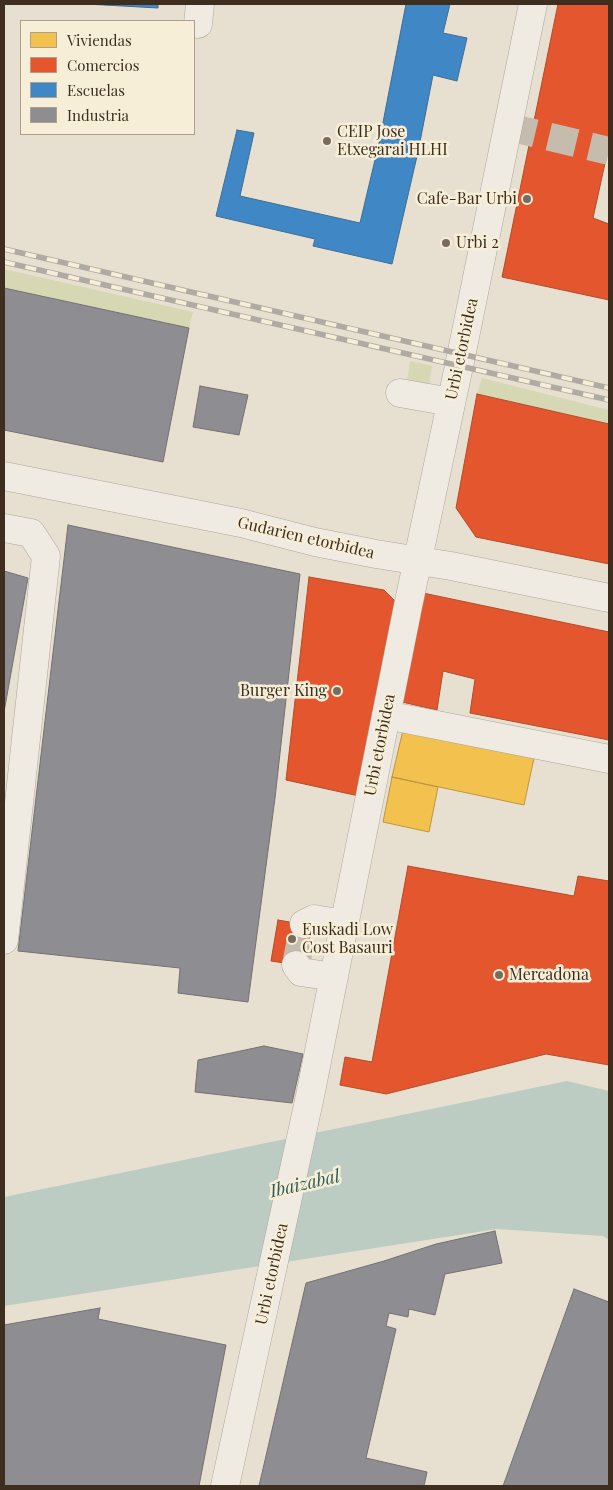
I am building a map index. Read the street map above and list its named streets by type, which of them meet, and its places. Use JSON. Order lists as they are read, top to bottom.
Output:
{
  "streets": {
    "street": ["Urbi etorbidea", "Gudarien etorbidea"]
  },
  "crossings": [
    ["Urbi etorbidea", "Gudarien etorbidea"]
  ],
  "water": ["Ibaizabal"],
  "places": [
    "CEIP Jose Etxegarai HLHI",
    "Cafe-Bar Urbi",
    "Urbi 2",
    "Burger King",
    "Euskadi Low Cost Basauri",
    "Mercadona"
  ],
  "legend": [
    "Viviendas",
    "Comercios",
    "Escuelas",
    "Industria"
  ]
}
